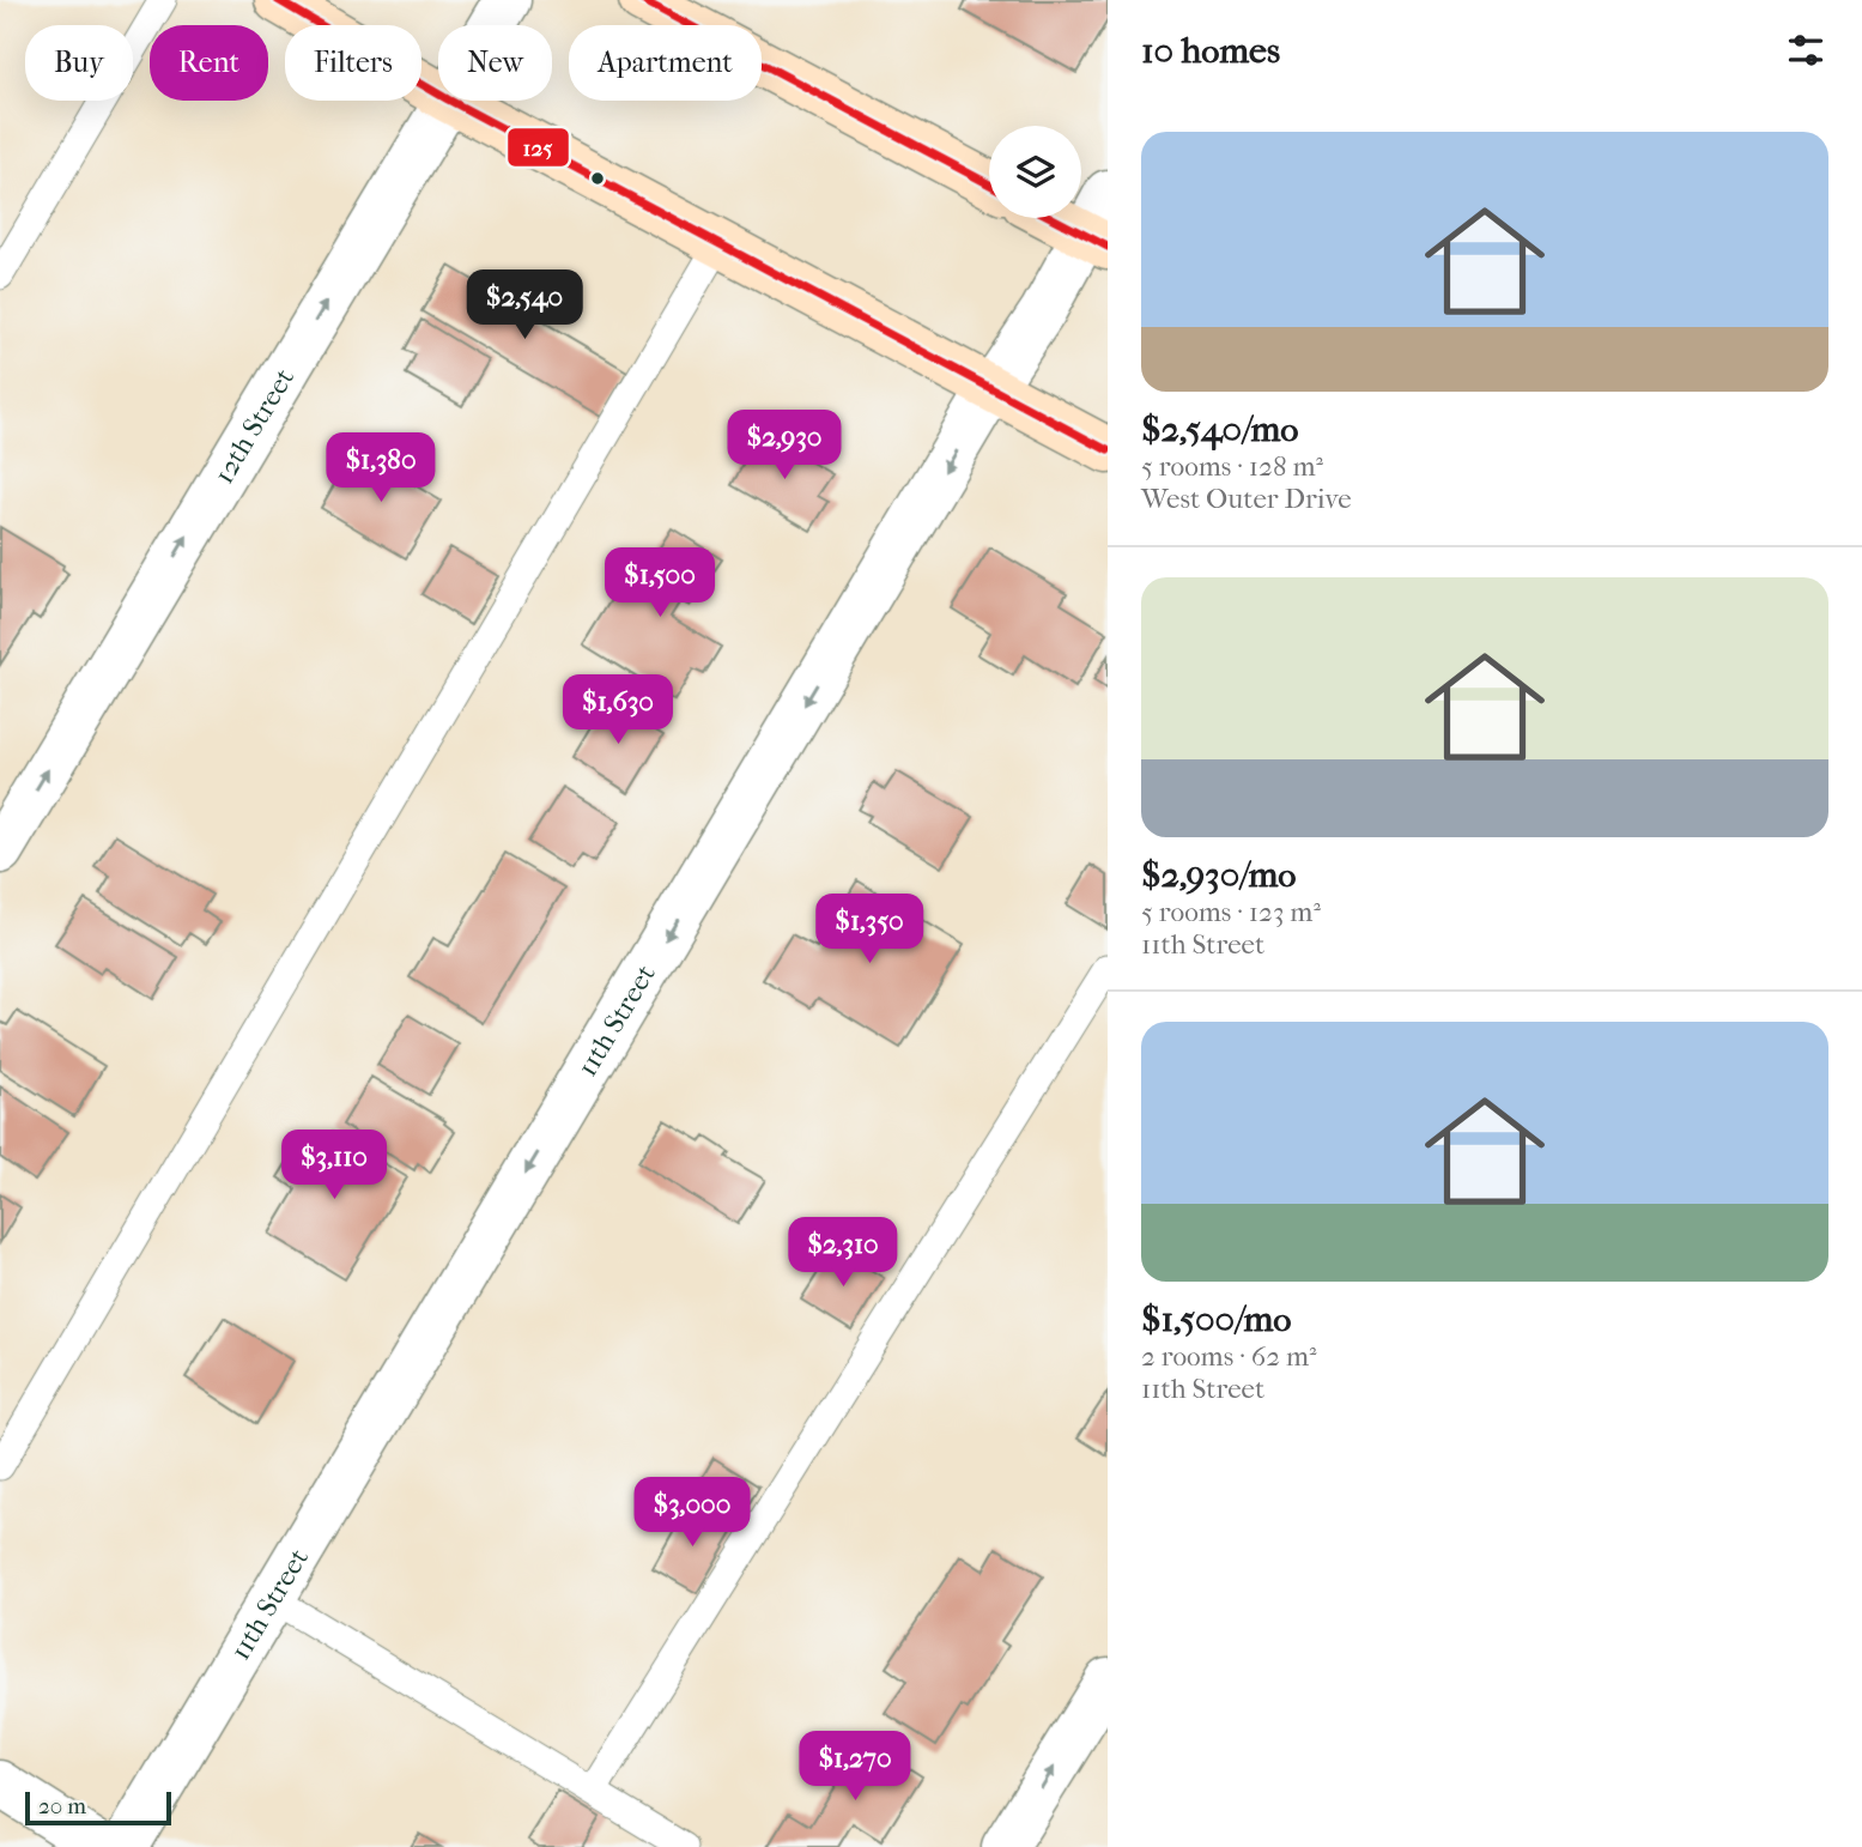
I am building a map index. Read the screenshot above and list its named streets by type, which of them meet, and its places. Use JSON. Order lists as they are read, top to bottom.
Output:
{
  "streets": {
    "street": ["12th Street", "11th Street"]
  },
  "one_way": ["12th Street", "11th Street"],
  "lines": ["transit line 125"],
  "scale_bar": "20 m",
  "page": {
    "heading": "10 homes",
    "chip": [
      "Buy",
      "Rent",
      "Filters",
      "New",
      "Apartment"
    ],
    "list": [
      {
        "name": "$2,540/mo",
        "note": "5 rooms · 128 m² · West Outer Drive"
      },
      {
        "name": "$2,930/mo",
        "note": "5 rooms · 123 m² · 11th Street"
      },
      {
        "name": "$1,500/mo",
        "note": "2 rooms · 62 m² · 11th Street"
      }
    ],
    "price": [
      "$2,540",
      "$2,930",
      "$1,380",
      "$1,500",
      "$1,630",
      "$1,350",
      "$3,110",
      "$2,310",
      "$3,000",
      "$1,270"
    ],
    "scale": "20 m"
  }
}
